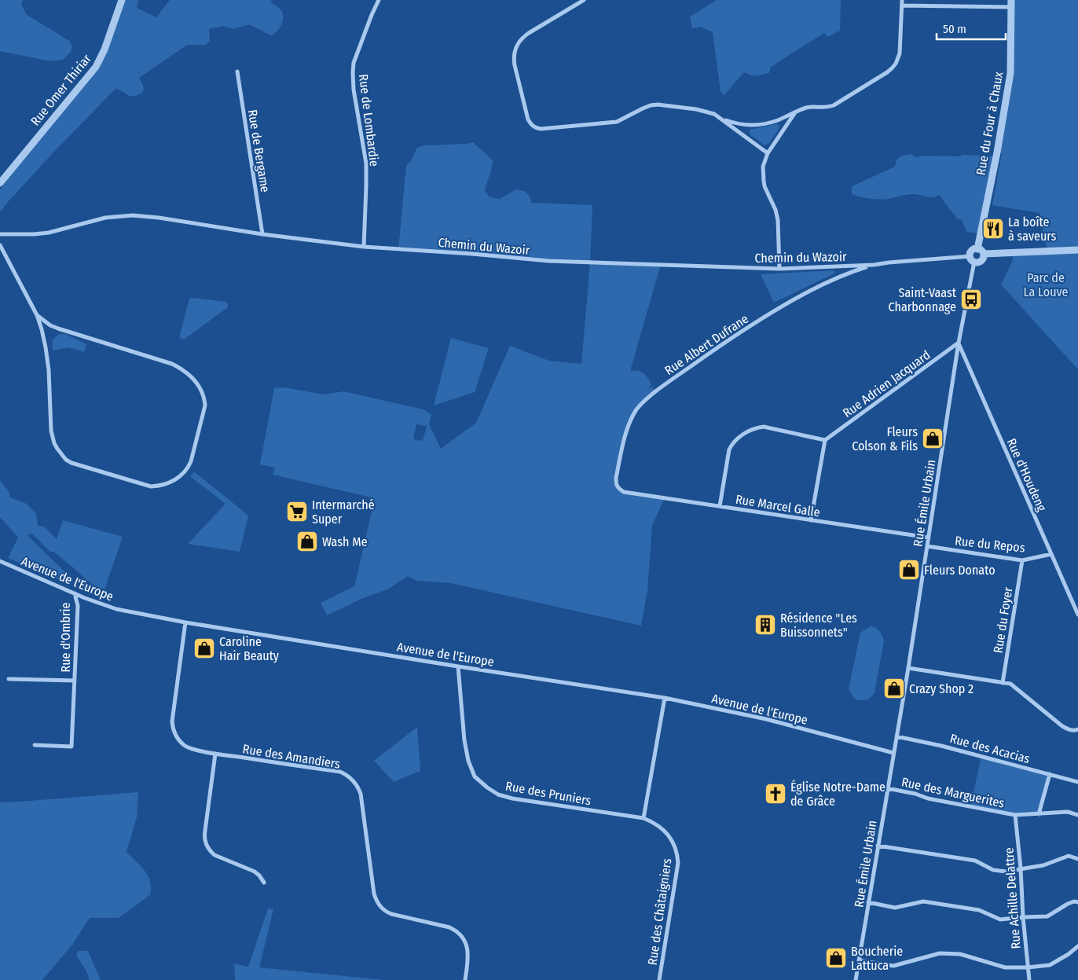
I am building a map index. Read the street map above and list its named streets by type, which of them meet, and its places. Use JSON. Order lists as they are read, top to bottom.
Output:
{
  "streets": {
    "street": [
      "Rue Omer Thiriar",
      "Rue de Lombardie",
      "Rue du Four à Chaux",
      "Rue de Bergame",
      "Chemin du Wazoir",
      "Rue Albert Dufrane",
      "Rue Adrien Jacquard",
      "Rue d'Houdeng",
      "Rue Émile Urbain",
      "Rue Marcel Galle",
      "Rue du Repos",
      "Avenue de l'Europe",
      "Rue du Foyer",
      "Rue d'Ombrie",
      "Rue des Acacias",
      "Rue des Amandiers",
      "Rue des Marguerites",
      "Rue des Pruniers",
      "Rue Achille Delattre",
      "Rue des Châtaigniers"
    ]
  },
  "crossings": [
    ["Rue de Lombardie", "Chemin du Wazoir"],
    ["Rue du Four à Chaux", "Chemin du Wazoir"],
    ["Rue du Four à Chaux", "Rue Émile Urbain"],
    ["Rue de Bergame", "Chemin du Wazoir"],
    ["Chemin du Wazoir", "Rue Albert Dufrane"],
    ["Chemin du Wazoir", "Rue Émile Urbain"],
    ["Rue Albert Dufrane", "Rue Marcel Galle"],
    ["Rue Adrien Jacquard", "Rue d'Houdeng"],
    ["Rue Adrien Jacquard", "Rue Émile Urbain"],
    ["Rue d'Houdeng", "Rue Émile Urbain"],
    ["Rue d'Houdeng", "Rue du Repos"],
    ["Rue Émile Urbain", "Rue Marcel Galle"],
    ["Rue Émile Urbain", "Rue du Repos"],
    ["Rue Émile Urbain", "Avenue de l'Europe"],
    ["Rue Émile Urbain", "Rue des Acacias"],
    ["Rue Émile Urbain", "Rue des Marguerites"],
    ["Rue du Repos", "Rue du Foyer"],
    ["Avenue de l'Europe", "Rue d'Ombrie"],
    ["Avenue de l'Europe", "Rue des Amandiers"],
    ["Avenue de l'Europe", "Rue des Pruniers"],
    ["Rue des Marguerites", "Rue Achille Delattre"],
    ["Rue des Pruniers", "Rue des Châtaigniers"]
  ],
  "parks": ["Parc de La Louve"],
  "places": {
    "restaurant": ["La boîte à saveurs"],
    "bus stop": ["Saint-Vaast Charbonnage"],
    "shop": [
      "Fleurs Colson & Fils",
      "Wash Me",
      "Fleurs Donato",
      "Caroline Hair Beauty",
      "Crazy Shop 2",
      "Boucherie Lattuca"
    ],
    "supermarket": ["Intermarché Super"],
    "building": ["Résidence \"Les Buissonnets\""],
    "church": ["Église Notre-Dame de Grâce"]
  },
  "scale_bar": "50 m"
}
